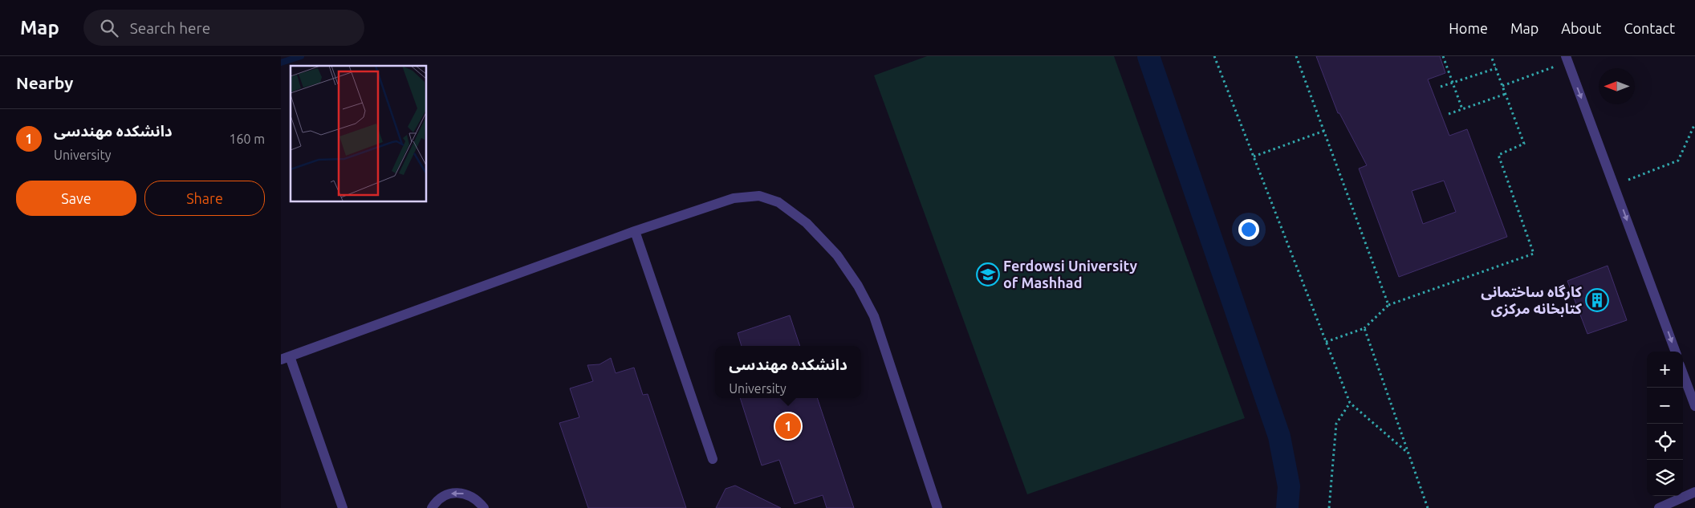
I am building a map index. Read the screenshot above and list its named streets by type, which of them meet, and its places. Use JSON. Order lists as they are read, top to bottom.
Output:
{
  "places": {
    "school or university": ["Ferdowsi University of Mashhad"],
    "building": ["کارگاه ساختمانی کتابخانه مرکزی"]
  },
  "north": "left",
  "page": {
    "header": "Map",
    "search": "Search here",
    "nav": [
      "Home",
      "Map",
      "About",
      "Contact"
    ],
    "heading": "Nearby",
    "list": [
      {
        "mark": "1",
        "name": "دانشکده مهندسی",
        "note": "University",
        "value": "160 m"
      }
    ],
    "buttons": ["Save", "Share"],
    "popup": ["دانشکده مهندسی", "University"],
    "map_buttons": ["+", "−"],
    "pins": "1"
  }
}
